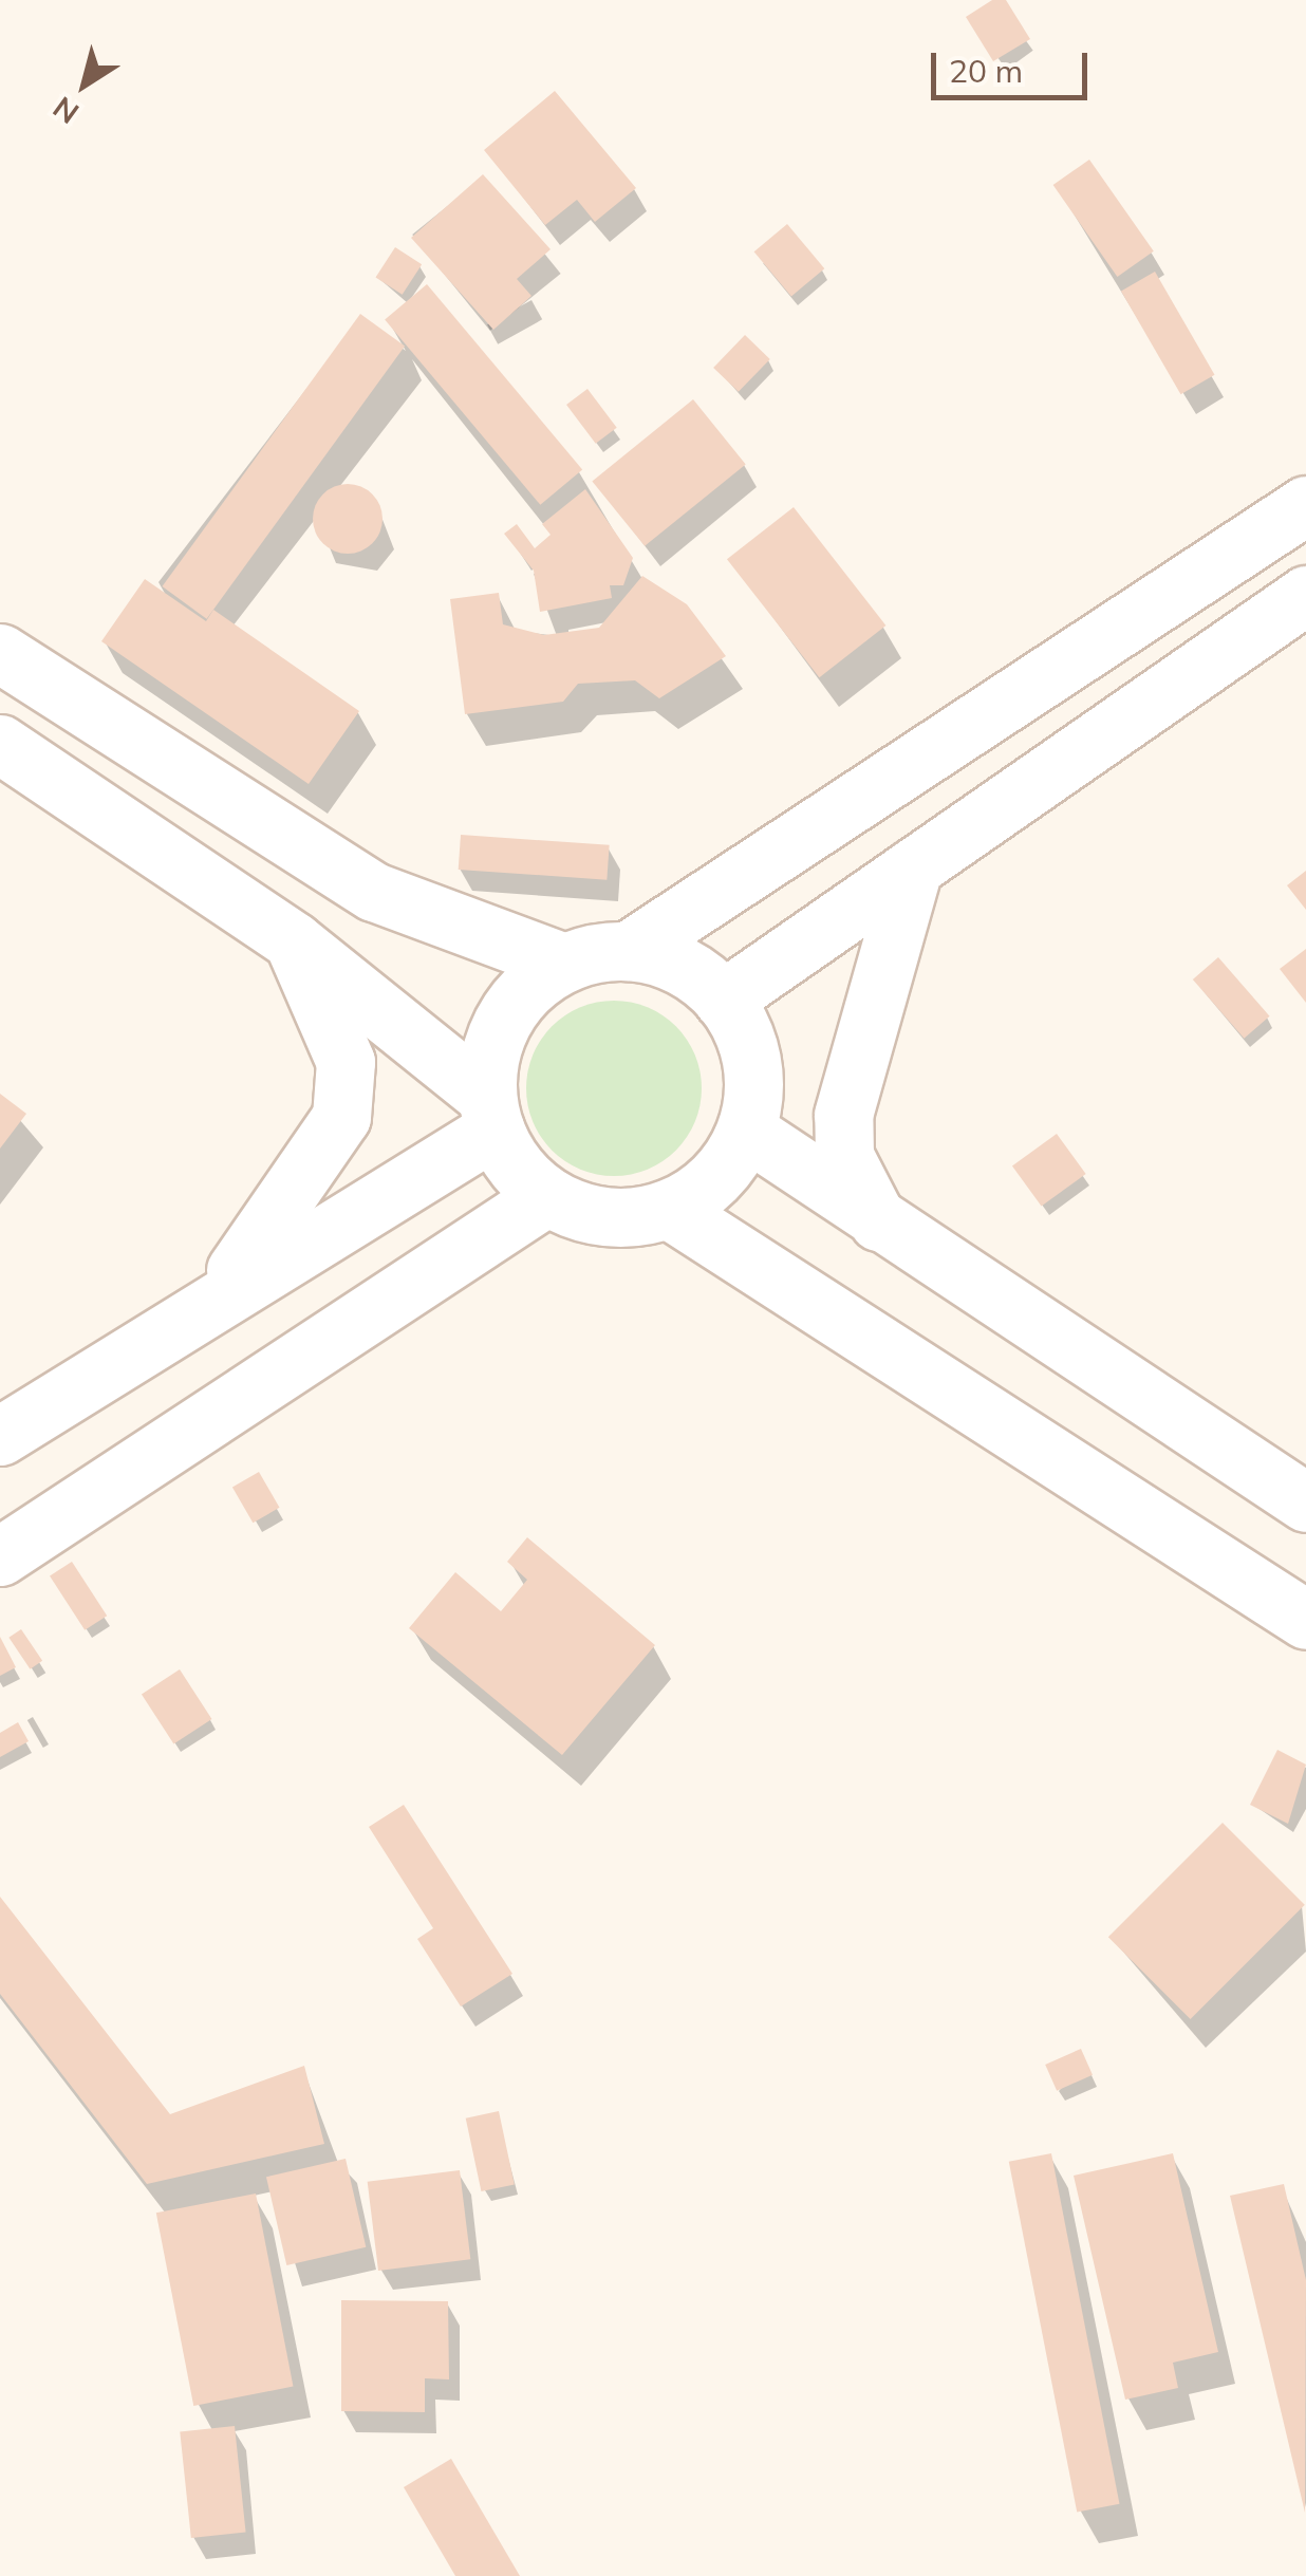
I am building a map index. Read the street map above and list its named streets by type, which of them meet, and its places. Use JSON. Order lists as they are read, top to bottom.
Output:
{
  "scale_bar": "20 m",
  "north": "bottom left"
}
